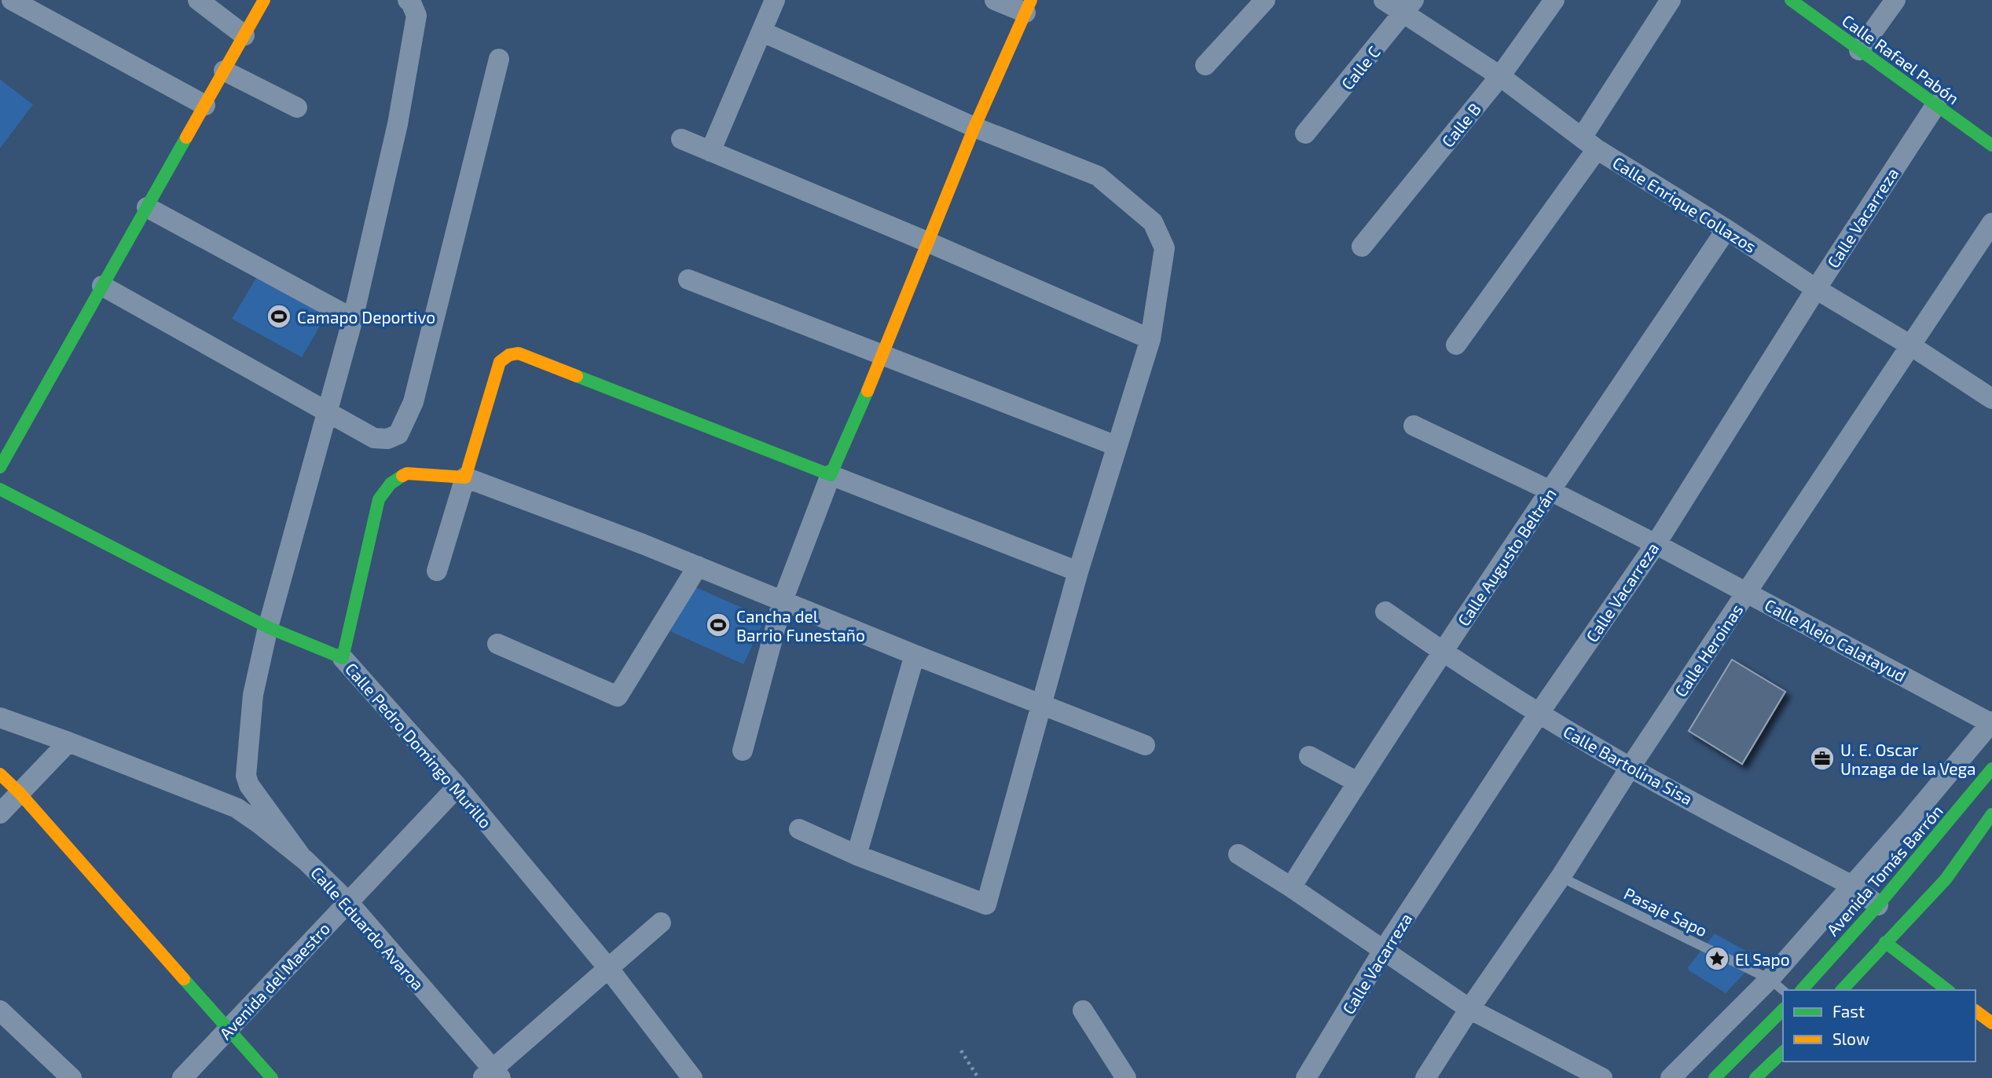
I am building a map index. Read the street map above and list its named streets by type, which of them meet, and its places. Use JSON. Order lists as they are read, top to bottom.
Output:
{
  "streets": {
    "street": [
      "Calle Rafael Pabón",
      "Calle C",
      "Calle B",
      "Calle Enrique Collazos",
      "Calle Vacarreza",
      "Calle Augusto Beltrán",
      "Calle Alejo Calatayud",
      "Calle Heroinas",
      "Calle Pedro Domingo Murillo",
      "Calle Bartolina Sisa",
      "Avenida Tomás Barrón",
      "Calle Eduardo Avaroa",
      "Avenida del Maestro"
    ],
    "lane": ["Pasaje Sapo"]
  },
  "crossings": [
    ["Calle Rafael Pabón", "Calle Vacarreza"],
    ["Calle C", "Calle Enrique Collazos"],
    ["Calle B", "Calle Enrique Collazos"],
    ["Calle Enrique Collazos", "Calle Vacarreza"],
    ["Calle Enrique Collazos", "Calle Augusto Beltrán"],
    ["Calle Enrique Collazos", "Calle Heroinas"],
    ["Calle Vacarreza", "Calle Alejo Calatayud"],
    ["Calle Vacarreza", "Calle Bartolina Sisa"],
    ["Calle Augusto Beltrán", "Calle Alejo Calatayud"],
    ["Calle Augusto Beltrán", "Calle Bartolina Sisa"],
    ["Calle Alejo Calatayud", "Calle Heroinas"],
    ["Calle Heroinas", "Calle Bartolina Sisa"],
    ["Calle Heroinas", "Pasaje Sapo"],
    ["Calle Pedro Domingo Murillo", "Avenida del Maestro"],
    ["Calle Bartolina Sisa", "Avenida Tomás Barrón"],
    ["Calle Eduardo Avaroa", "Avenida del Maestro"]
  ],
  "places": {
    "sports": ["Camapo Deportivo", "Cancha del Barrio Funestaño"],
    "office": ["U. E. Oscar Unzaga de la Vega"],
    "place": ["El Sapo"]
  },
  "legend": ["Fast", "Slow"]
}
